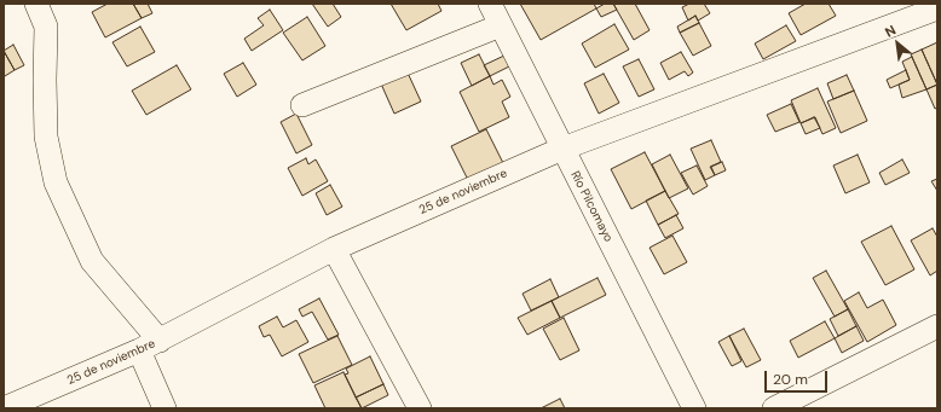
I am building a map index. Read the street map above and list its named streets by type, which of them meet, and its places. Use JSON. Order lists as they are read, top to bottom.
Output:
{
  "streets": {
    "street": ["25 de noviembre", "Río Pilcomayo"]
  },
  "crossings": [
    ["25 de noviembre", "Río Pilcomayo"]
  ],
  "scale_bar": "20 m",
  "north": "top left"
}
